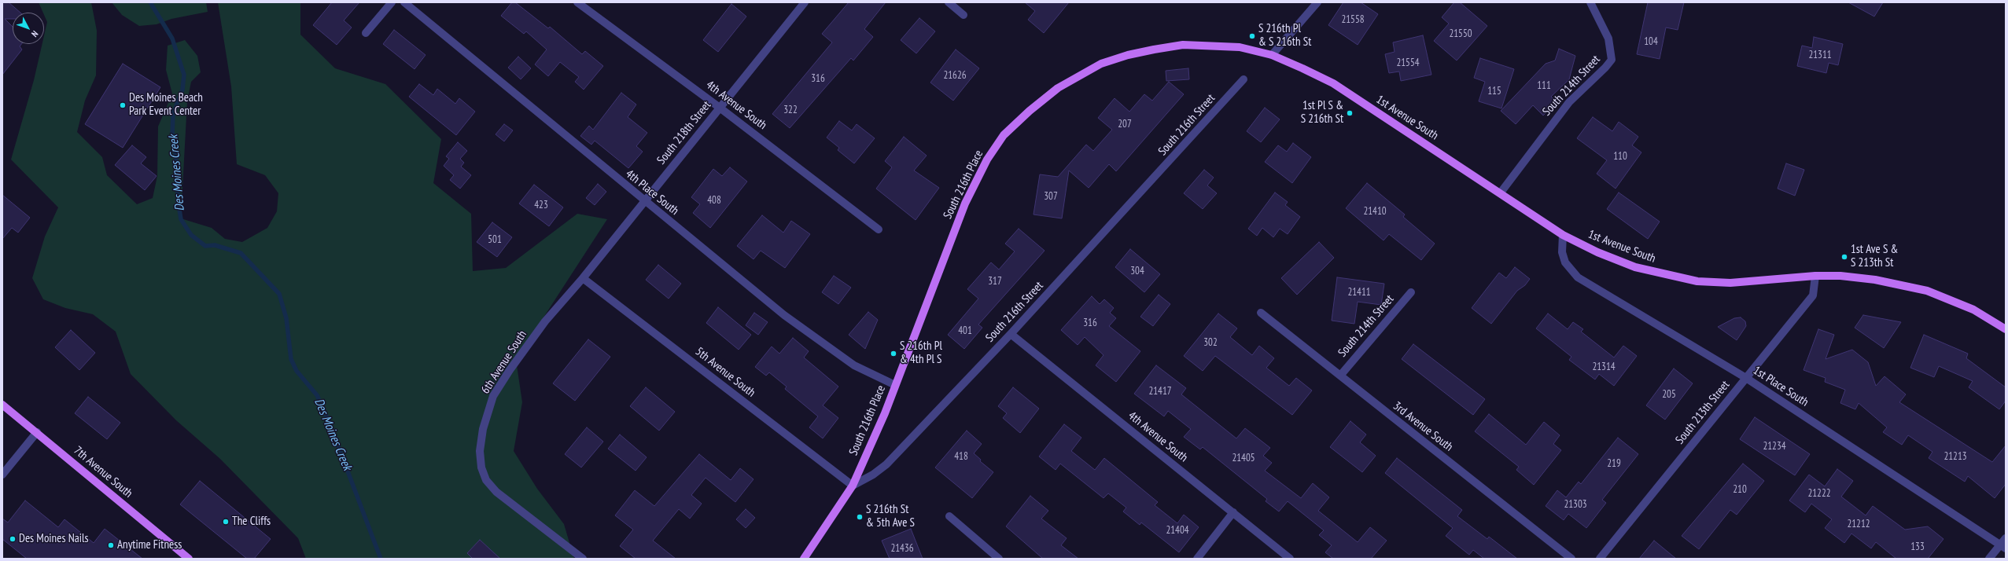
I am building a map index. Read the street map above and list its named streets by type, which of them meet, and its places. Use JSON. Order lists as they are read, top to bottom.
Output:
{
  "streets": {
    "main road": [
      "1st Avenue South",
      "South 216th Street",
      "South 216th Place",
      "7th Avenue South"
    ],
    "street": [
      "South 214th Street",
      "4th Avenue South",
      "South 218th Street",
      "4th Place South",
      "6th Avenue South",
      "5th Avenue South",
      "1st Place South",
      "South 213th Street",
      "3rd Avenue South"
    ]
  },
  "crossings": [
    ["South 214th Street", "1st Avenue South"],
    ["South 214th Street", "3rd Avenue South"],
    ["4th Avenue South", "South 216th Street"],
    ["4th Avenue South", "South 218th Street"],
    ["1st Avenue South", "South 216th Place"],
    ["1st Avenue South", "1st Place South"],
    ["1st Avenue South", "South 213th Street"],
    ["South 216th Street", "South 216th Place"],
    ["South 216th Street", "5th Avenue South"],
    ["South 218th Street", "4th Place South"],
    ["South 218th Street", "6th Avenue South"],
    ["South 218th Street", "5th Avenue South"],
    ["South 216th Place", "4th Place South"],
    ["South 216th Place", "5th Avenue South"],
    ["6th Avenue South", "5th Avenue South"],
    ["1st Place South", "South 213th Street"]
  ],
  "water": ["Des Moines Creek"],
  "places": [
    "S 216th Pl & S 216th St",
    "Des Moines Beach Park Event Center",
    "1st Pl S & S 216th St",
    "1st Ave S & S 213th St",
    "S 216th Pl & 4th Pl S",
    "S 216th St & 5th Ave S",
    "The Cliffs",
    "Des Moines Nails",
    "Anytime Fitness"
  ],
  "house_numbers": [
    "21558",
    "21550",
    "104",
    "21311",
    "21554",
    "21626",
    "316",
    "111",
    "115",
    "322",
    "207",
    "110",
    "307",
    "408",
    "423",
    "21410",
    "501",
    "304",
    "317",
    "21411",
    "316",
    "401",
    "302",
    "21314",
    "21417",
    "205",
    "21234",
    "418",
    "21213",
    "21405",
    "219",
    "210",
    "21222",
    "21303",
    "21212",
    "21404",
    "133",
    "21436"
  ],
  "north": "bottom right"
}
